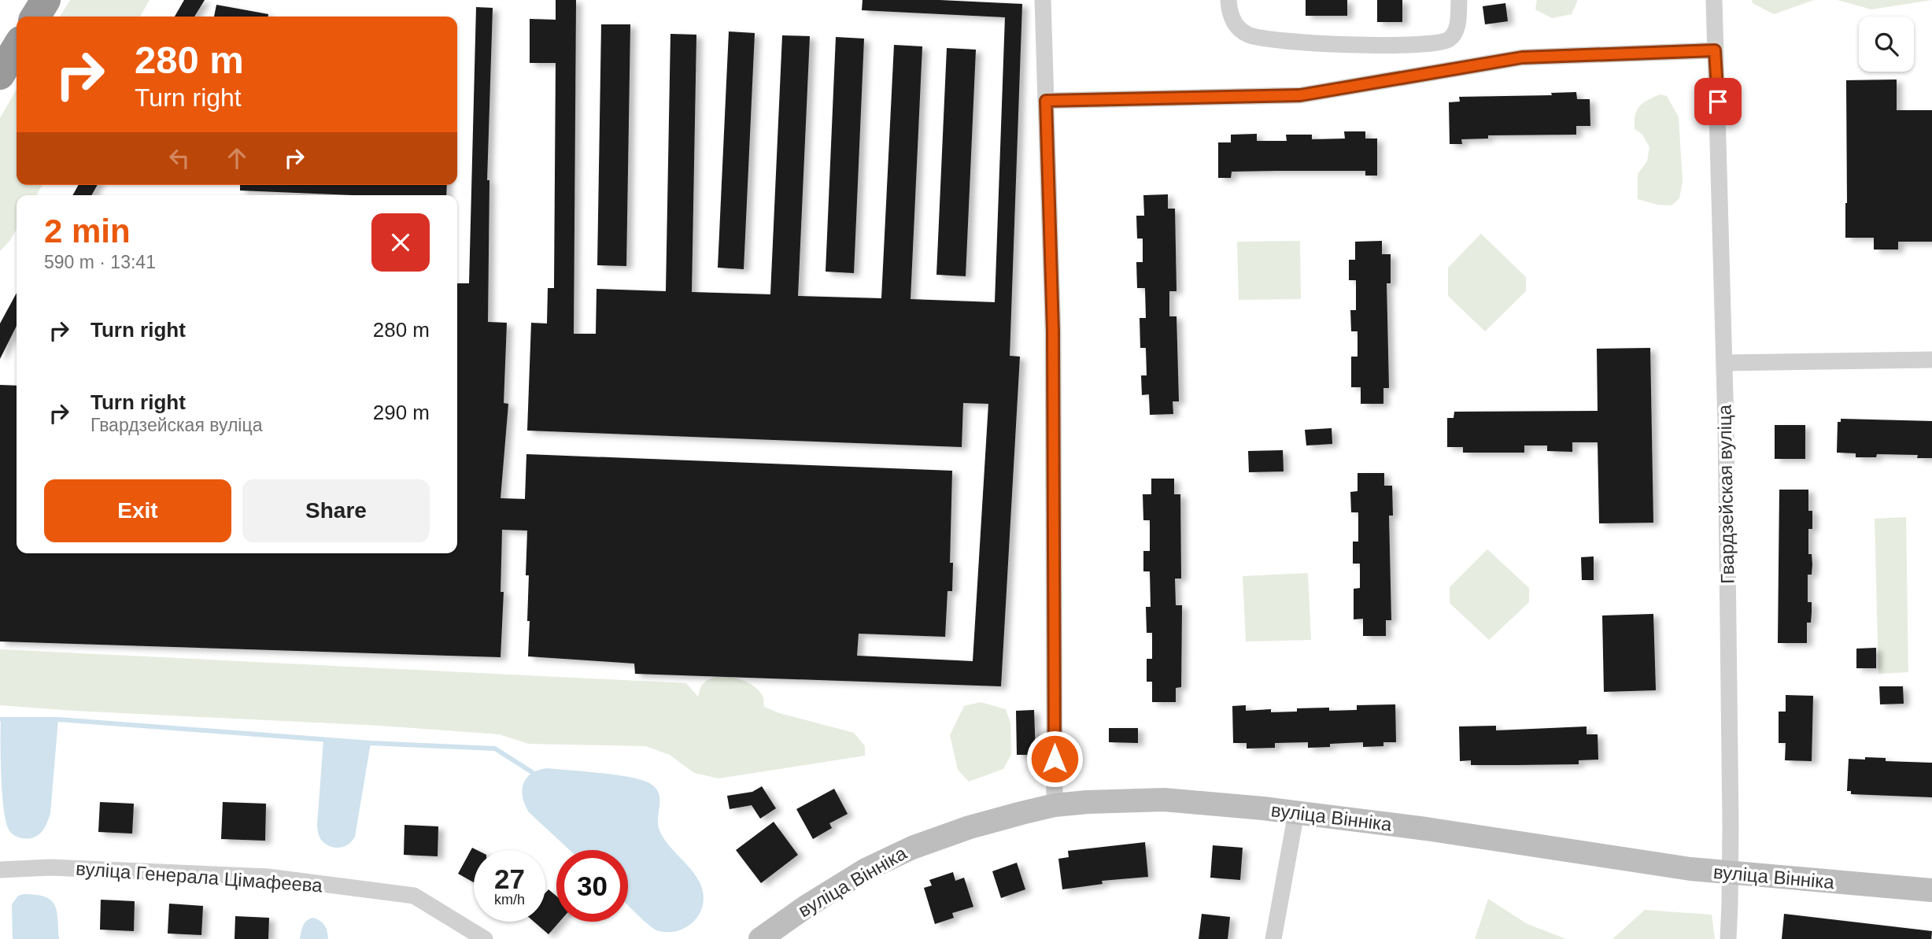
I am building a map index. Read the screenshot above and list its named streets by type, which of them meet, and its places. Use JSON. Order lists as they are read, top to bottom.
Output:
{
  "streets": {
    "street": ["Гвардзейская вуліца", "вуліца Вінніка", "вуліца Генерала Цімафеева"]
  },
  "crossings": [
    ["Гвардзейская вуліца", "вуліца Вінніка"]
  ],
  "page": {
    "turn": ["280 m", "Turn right"],
    "heading": ["2 min", "590 m · 13:41"],
    "list": [
      {
        "name": "Turn right",
        "value": "280 m"
      },
      {
        "name": "Turn right",
        "note": "Гвардзейская вуліца",
        "value": "290 m"
      }
    ],
    "buttons": ["Exit", "Share"],
    "speed": "27 km/h",
    "limit": "30"
  }
}
